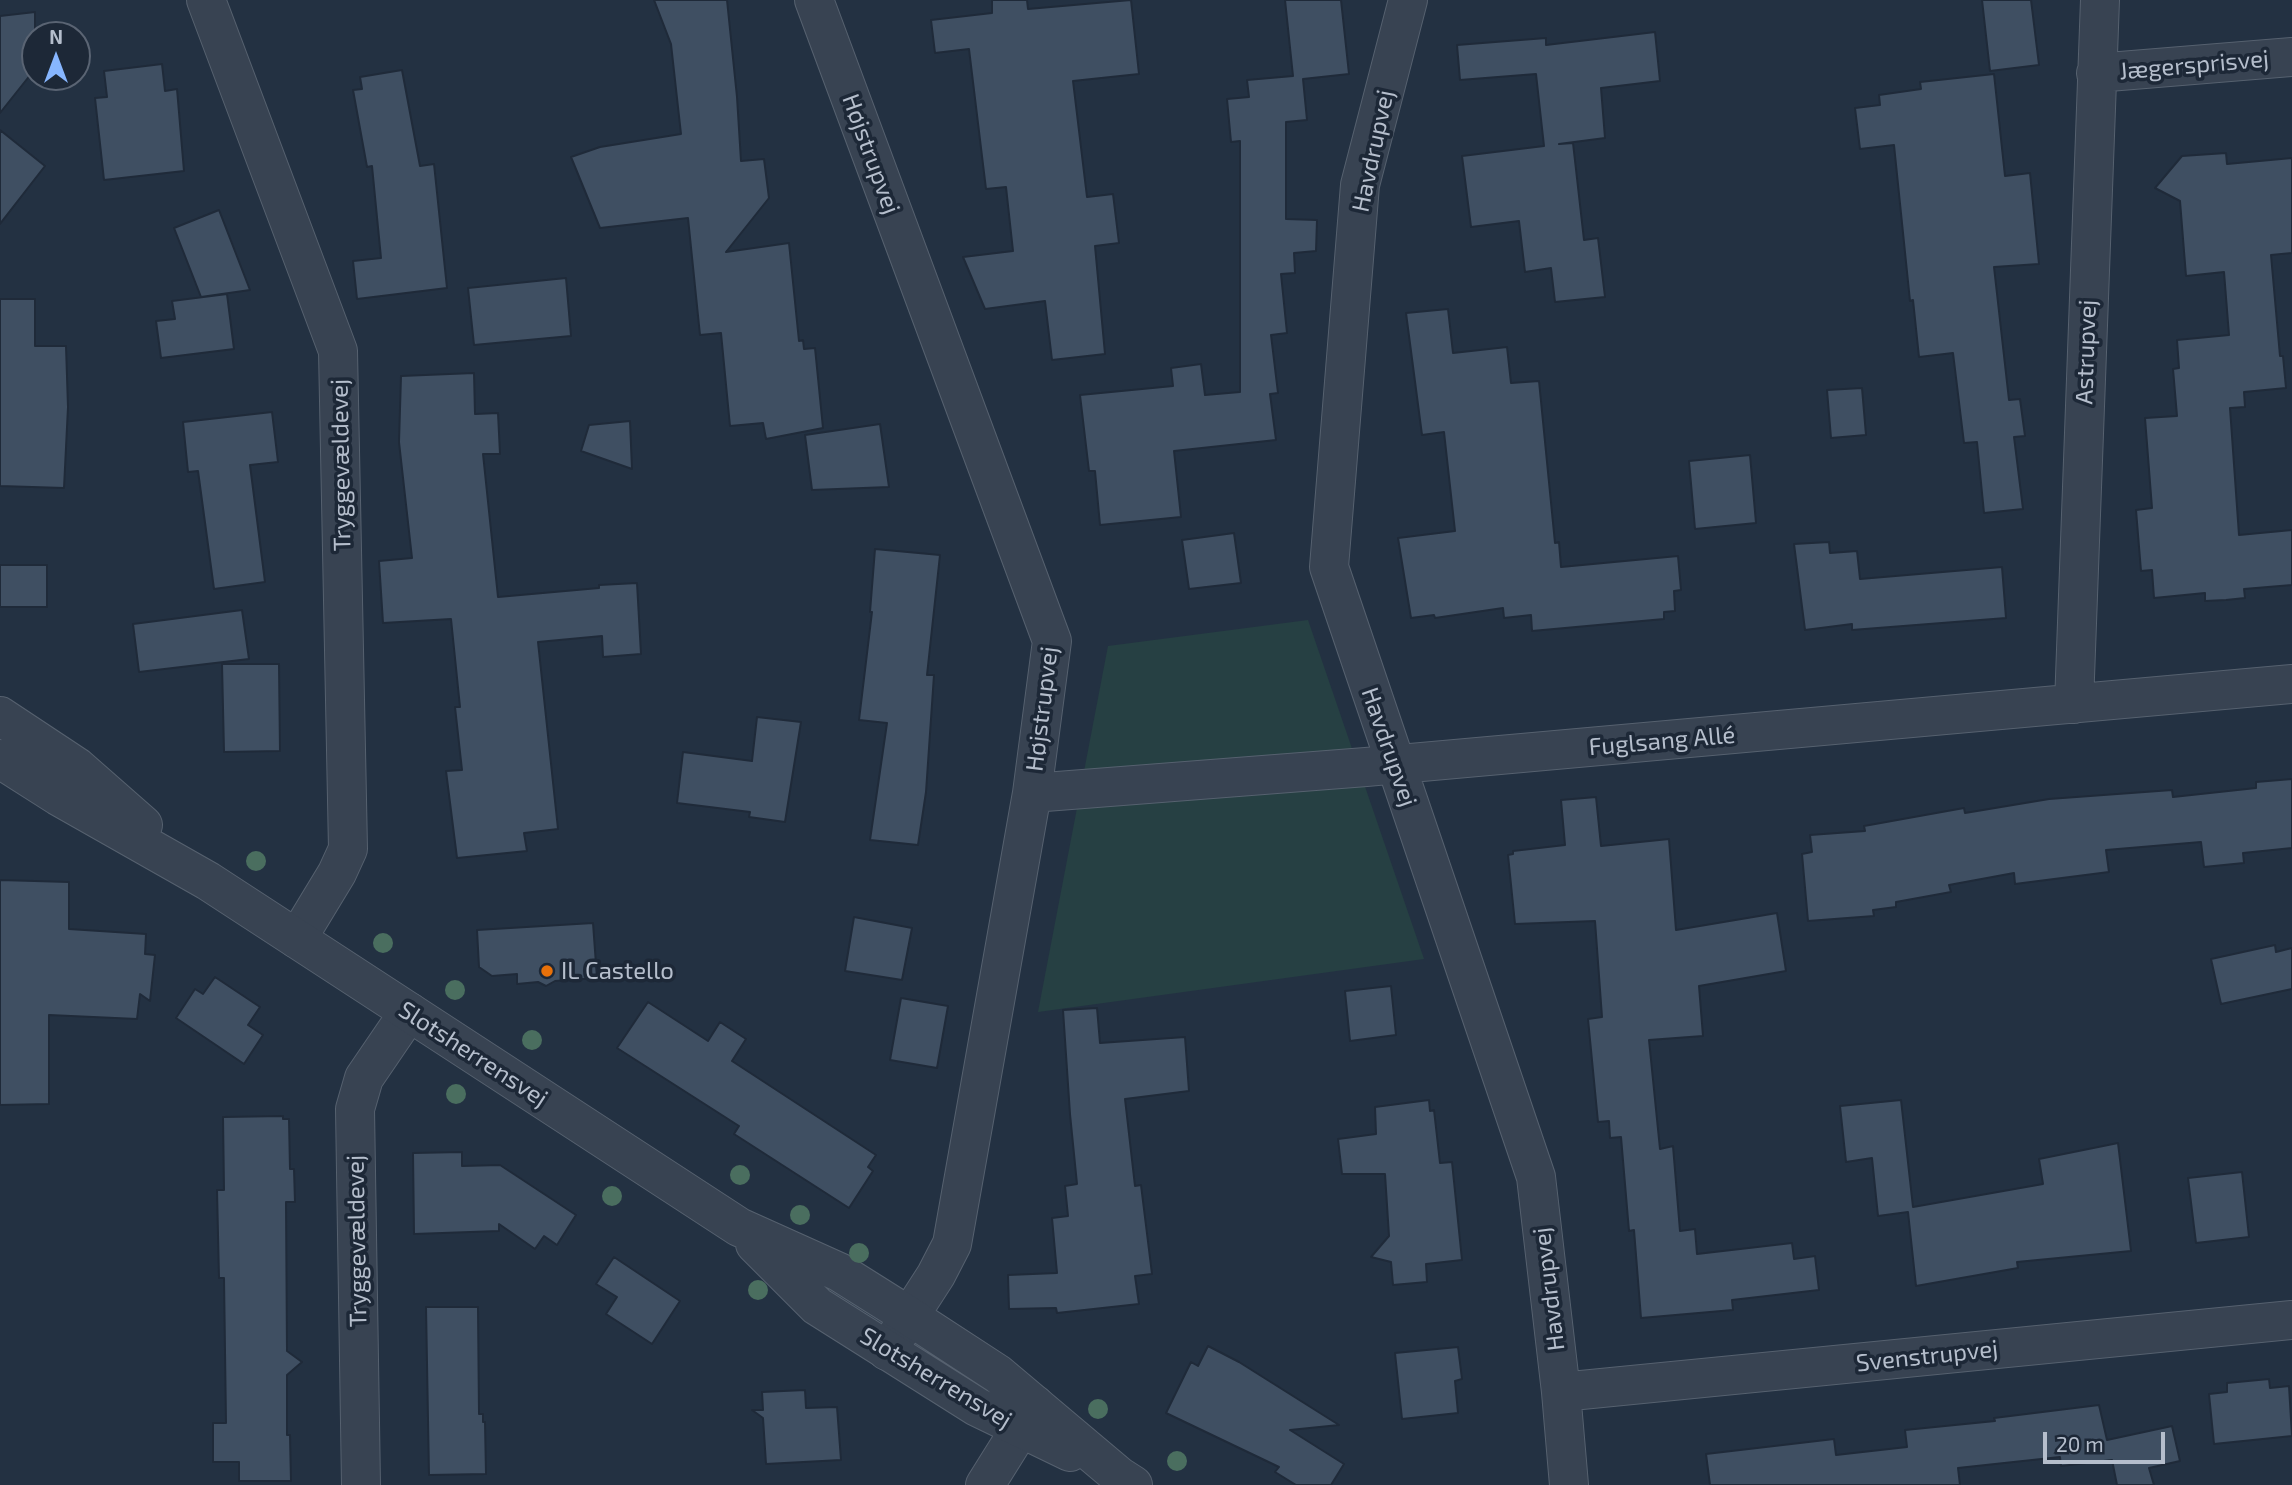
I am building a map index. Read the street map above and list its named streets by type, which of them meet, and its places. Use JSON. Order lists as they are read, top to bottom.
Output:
{
  "streets": {
    "street": [
      "Jægersprisvej",
      "Havdrupvej",
      "Højstrupvej",
      "Astrupvej",
      "Tryggevældevej",
      "Fuglsang Allé",
      "Slotsherrensvej",
      "Svenstrupvej"
    ]
  },
  "crossings": [
    ["Jægersprisvej", "Astrupvej"],
    ["Havdrupvej", "Fuglsang Allé"],
    ["Havdrupvej", "Svenstrupvej"],
    ["Højstrupvej", "Fuglsang Allé"],
    ["Højstrupvej", "Slotsherrensvej"],
    ["Astrupvej", "Fuglsang Allé"],
    ["Tryggevældevej", "Slotsherrensvej"]
  ],
  "places": ["IL Castello"],
  "scale_bar": "20 m",
  "north": "top"
}
